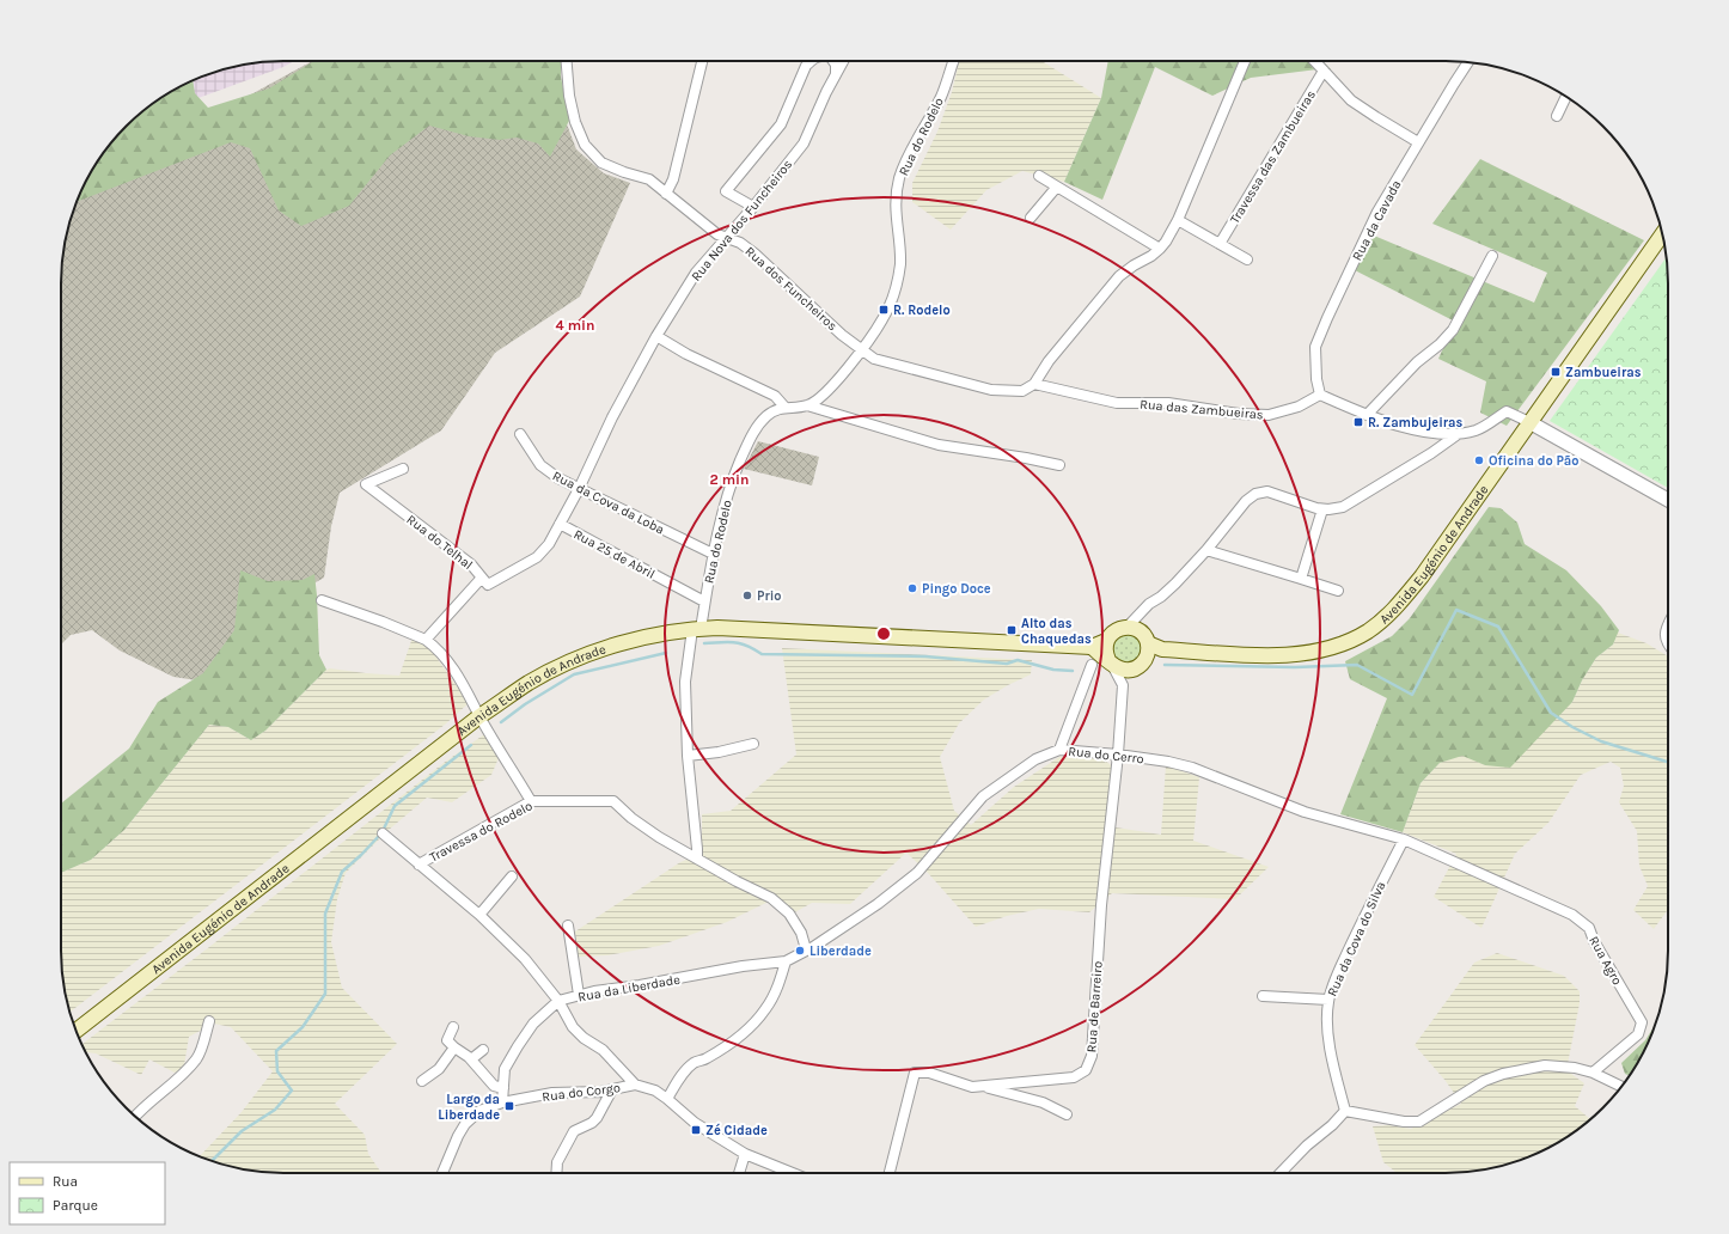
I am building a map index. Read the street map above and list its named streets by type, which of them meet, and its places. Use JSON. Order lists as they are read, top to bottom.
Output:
{
  "streets": {
    "main road": ["Avenida Eugénio de Andrade"],
    "street": [
      "Rua do Rodelo",
      "Travessa das Zambueiras",
      "Rua Nova dos Funcheiros",
      "Rua da Cavada",
      "Rua dos Funcheiros",
      "Rua das Zambueiras",
      "Rua da Cova da Loba",
      "Rua do Telhal",
      "Rua 25 de Abril",
      "Rua do Cerro",
      "Travessa do Rodelo",
      "Rua da Cova do Silva",
      "Rua Agro",
      "Rua da Liberdade",
      "Rua de Barreiro",
      "Rua do Corgo"
    ]
  },
  "crossings": [
    ["Rua do Rodelo", "Rua dos Funcheiros"],
    ["Rua do Rodelo", "Rua da Cova da Loba"],
    ["Rua do Rodelo", "Avenida Eugénio de Andrade"],
    ["Rua do Rodelo", "Rua 25 de Abril"],
    ["Rua do Rodelo", "Travessa do Rodelo"],
    ["Rua Nova dos Funcheiros", "Rua dos Funcheiros"],
    ["Rua Nova dos Funcheiros", "Rua da Cova da Loba"],
    ["Rua Nova dos Funcheiros", "Rua 25 de Abril"],
    ["Rua da Cavada", "Rua das Zambueiras"],
    ["Rua da Cova da Loba", "Rua 25 de Abril"],
    ["Rua do Cerro", "Rua da Cova do Silva"],
    ["Rua do Cerro", "Rua Agro"],
    ["Rua do Cerro", "Rua da Liberdade"],
    ["Rua do Cerro", "Rua de Barreiro"],
    ["Travessa do Rodelo", "Rua da Liberdade"],
    ["Travessa do Rodelo", "Rua do Corgo"],
    ["Rua da Cova do Silva", "Rua Agro"]
  ],
  "places": {
    "transit": [
      "R. Rodelo",
      "Zambueiras",
      "R. Zambujeiras",
      "Alto das Chaquedas",
      "Largo da Liberdade",
      "Zé Cidade"
    ],
    "other": [
      "Oficina do Pão",
      "Pingo Doce",
      "Prio",
      "Liberdade"
    ]
  },
  "legend": ["Rua", "Parque"],
  "rings": ["4 min", "2 min"]
}
